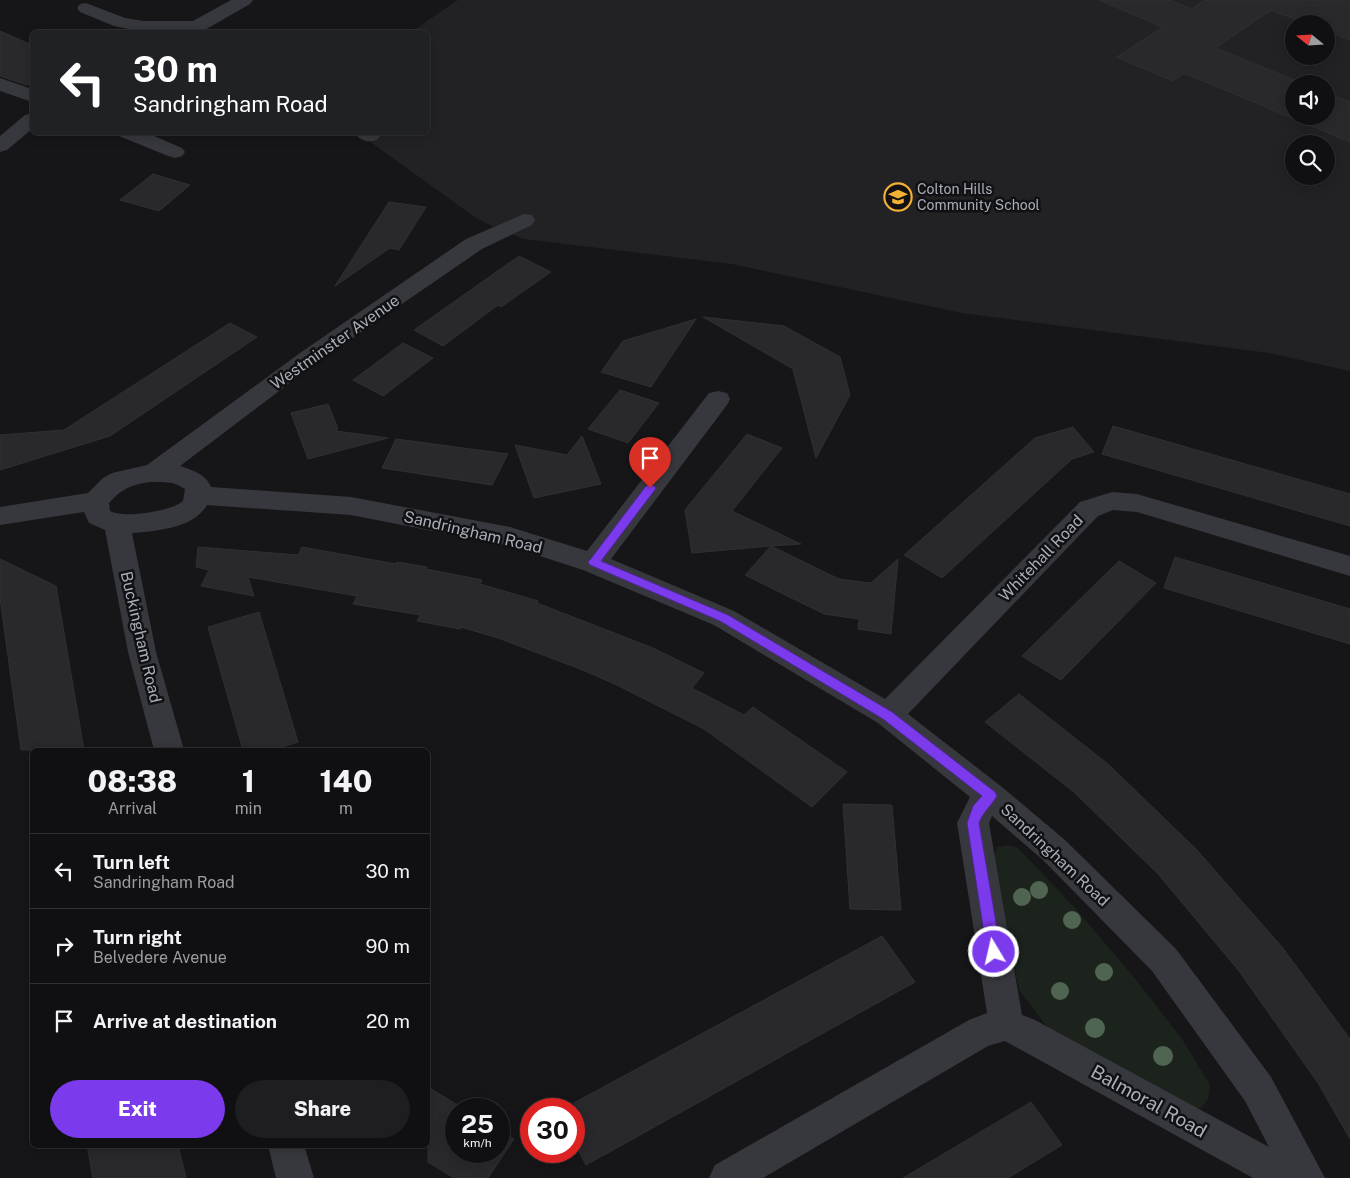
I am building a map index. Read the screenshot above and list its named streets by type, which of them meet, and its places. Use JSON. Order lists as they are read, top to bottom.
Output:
{
  "streets": {
    "street": [
      "Westminster Avenue",
      "Sandringham Road",
      "Whitehall Road",
      "Buckingham Road",
      "Balmoral Road"
    ]
  },
  "crossings": [
    ["Sandringham Road", "Whitehall Road"]
  ],
  "places": {
    "school or university": ["Colton Hills Community School"]
  },
  "north": "left",
  "page": {
    "turn": ["30 m", "Sandringham Road"],
    "eta": [
      "08:38",
      "Arrival",
      "1",
      "min",
      "140",
      "m"
    ],
    "list": [
      {
        "name": "Turn left",
        "note": "Sandringham Road",
        "value": "30 m"
      },
      {
        "name": "Turn right",
        "note": "Belvedere Avenue",
        "value": "90 m"
      },
      {
        "name": "Arrive at destination",
        "value": "20 m"
      }
    ],
    "buttons": ["Exit", "Share"],
    "speed": "25 km/h",
    "limit": "30"
  }
}
